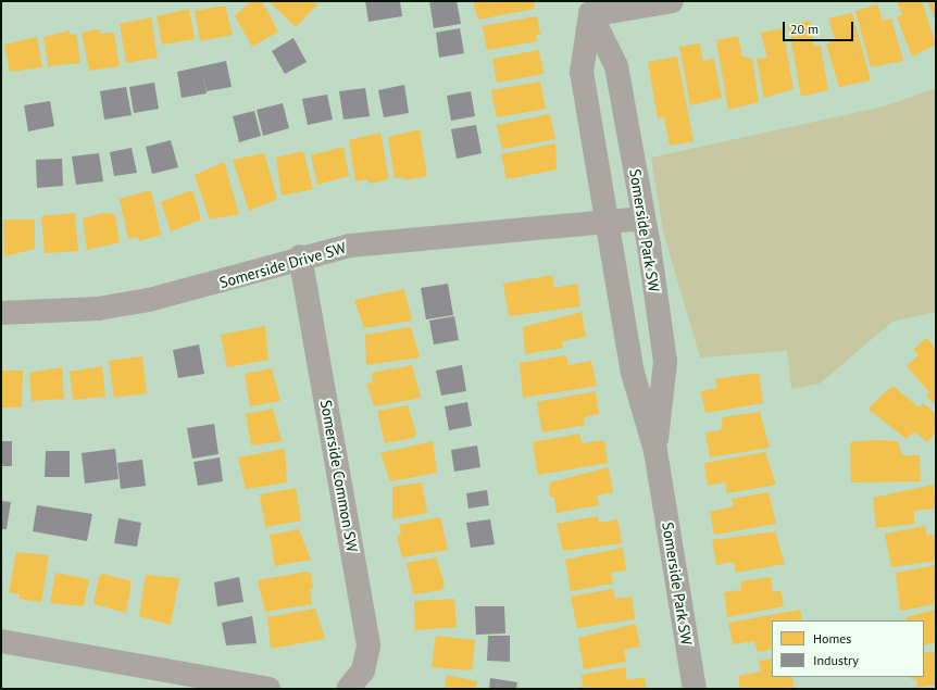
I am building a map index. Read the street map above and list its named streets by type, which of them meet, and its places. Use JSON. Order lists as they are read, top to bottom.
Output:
{
  "streets": {
    "street": ["Somerside Park SW", "Somerside Drive SW", "Somerside Common SW"]
  },
  "crossings": [
    ["Somerside Park SW", "Somerside Drive SW"],
    ["Somerside Drive SW", "Somerside Common SW"]
  ],
  "legend": ["Homes", "Industry"],
  "scale_bar": "20 m"
}
